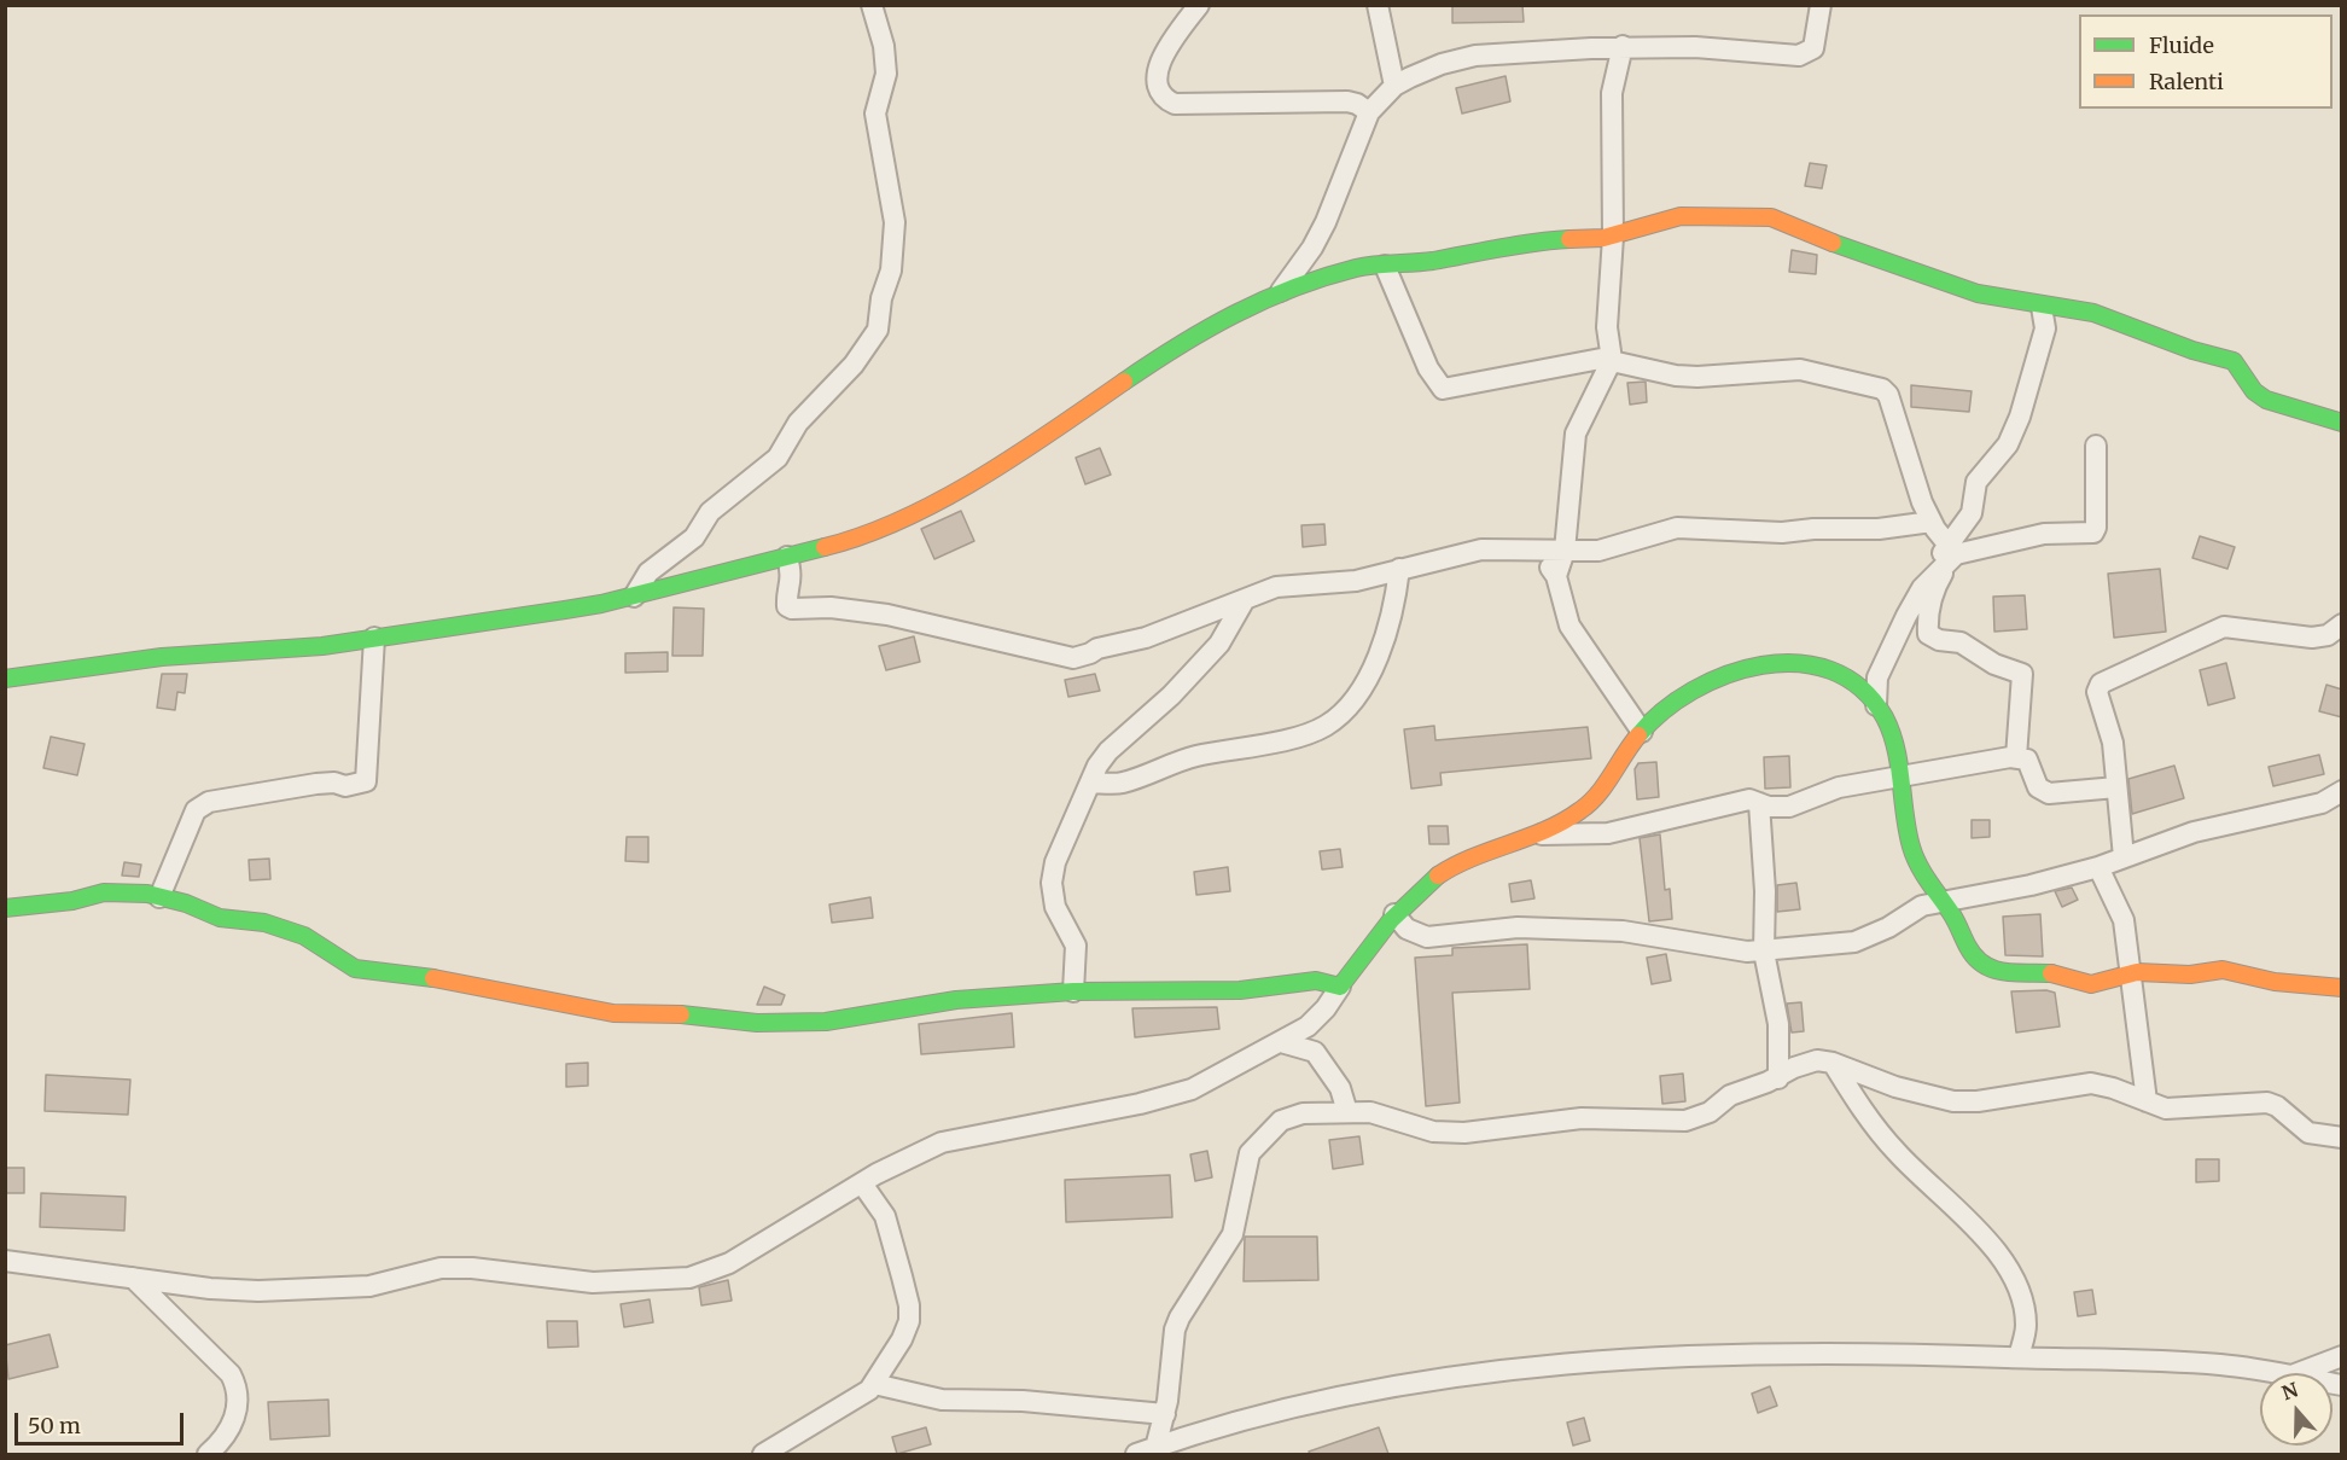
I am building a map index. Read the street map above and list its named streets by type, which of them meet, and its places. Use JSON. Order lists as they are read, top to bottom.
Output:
{
  "legend": ["Fluide", "Ralenti"],
  "scale_bar": "50 m",
  "north": "top"
}
